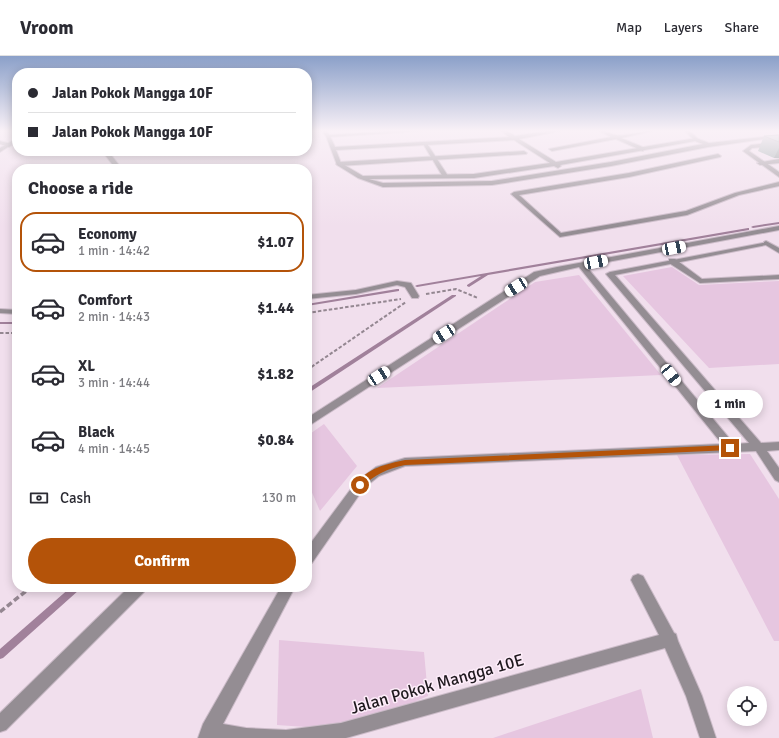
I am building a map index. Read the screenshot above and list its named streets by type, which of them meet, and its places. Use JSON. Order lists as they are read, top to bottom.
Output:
{
  "streets": {
    "street": ["Jalan Pokok Mangga 10E"]
  },
  "page": {
    "header": "Vroom",
    "nav": ["Map", "Layers", "Share"],
    "banner": ["Jalan Pokok Mangga 10F", "Jalan Pokok Mangga 10F"],
    "heading": "Choose a ride",
    "list": [
      {
        "name": "Economy",
        "note": "1 min · 14:42",
        "value": "$1.07"
      },
      {
        "name": "Comfort",
        "note": "2 min · 14:43",
        "value": "$1.44"
      },
      {
        "name": "XL",
        "note": "3 min · 14:44",
        "value": "$1.82"
      },
      {
        "name": "Black",
        "note": "4 min · 14:45",
        "value": "$0.84"
      }
    ],
    "bubble": "1 min",
    "pay": ["Cash", "130 m"],
    "buttons": "Confirm"
  }
}
